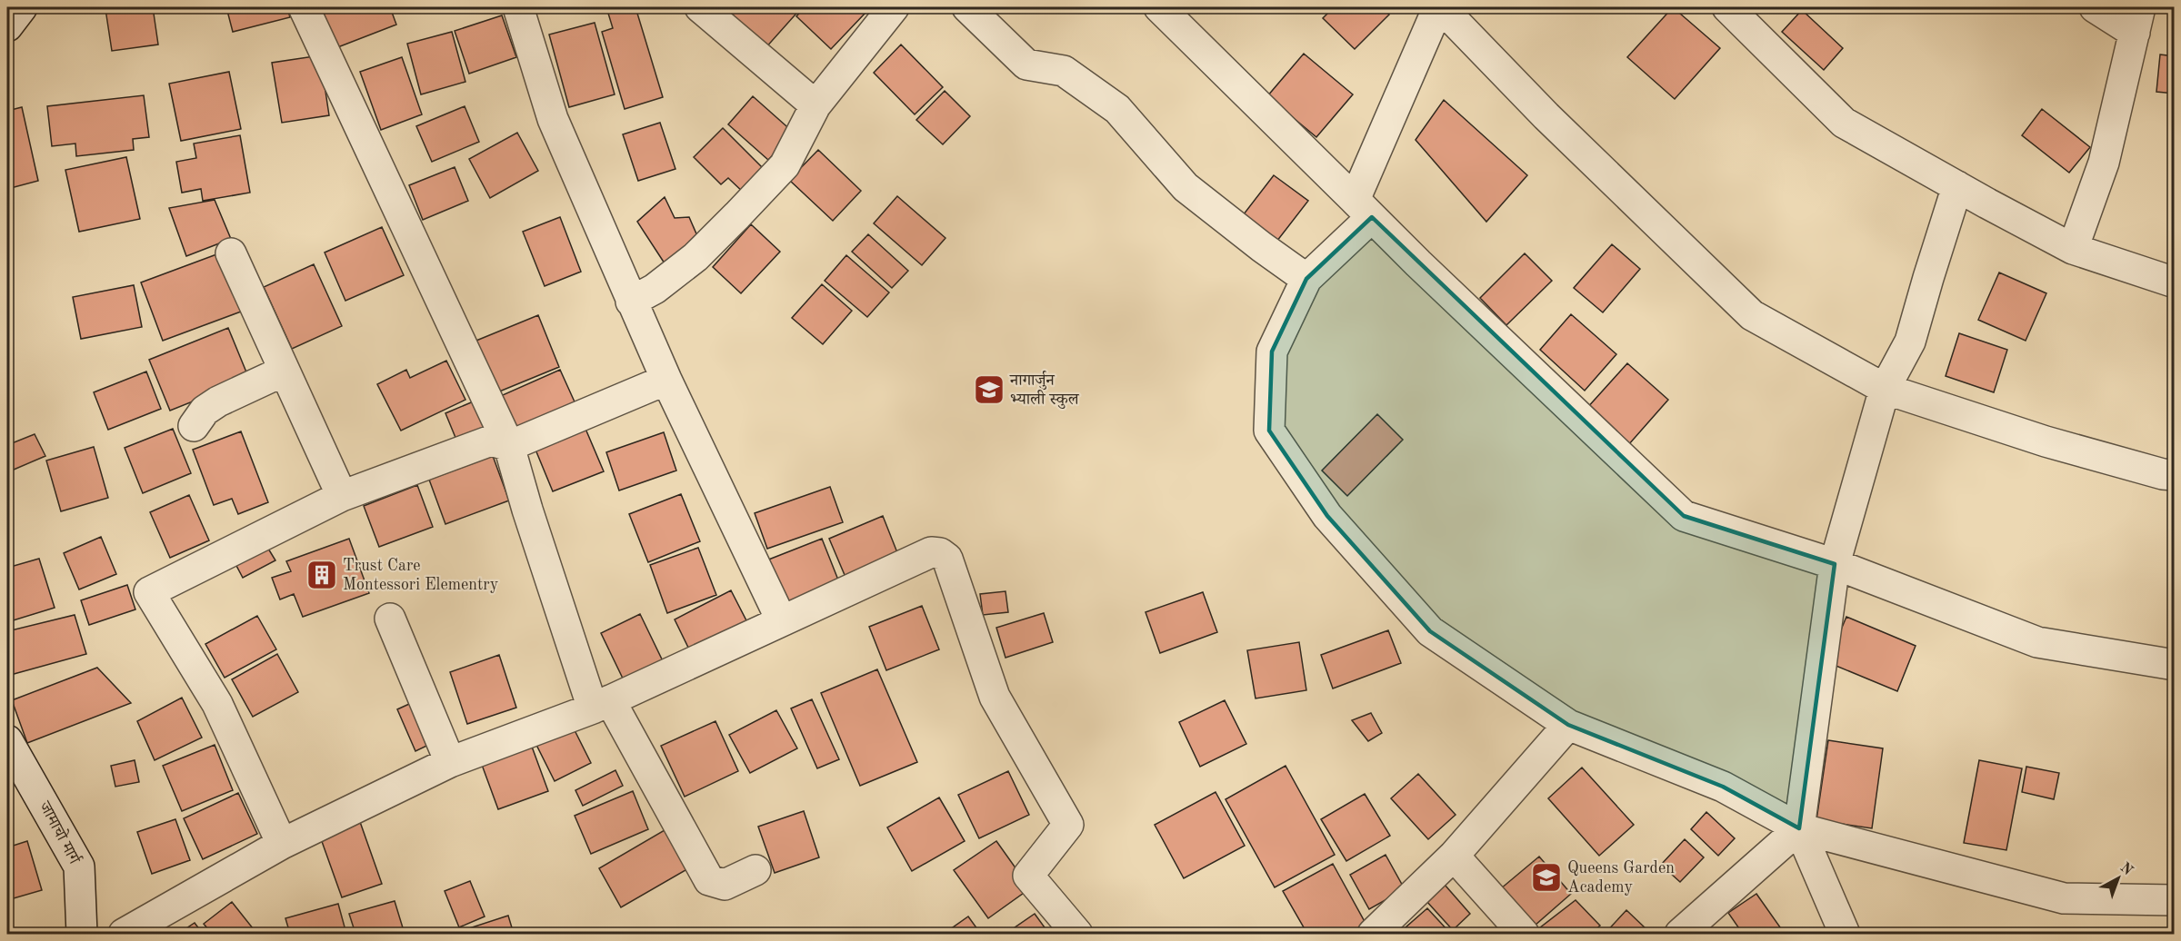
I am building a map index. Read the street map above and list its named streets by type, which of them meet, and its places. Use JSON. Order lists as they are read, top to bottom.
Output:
{
  "streets": {
    "street": ["जामाचो मार्ग"]
  },
  "places": {
    "school or university": ["नागार्जुन भ्याली स्कुल", "Queens Garden Academy"],
    "building": ["Trust Care Montessori Elementry"]
  },
  "north": "top right"
}
